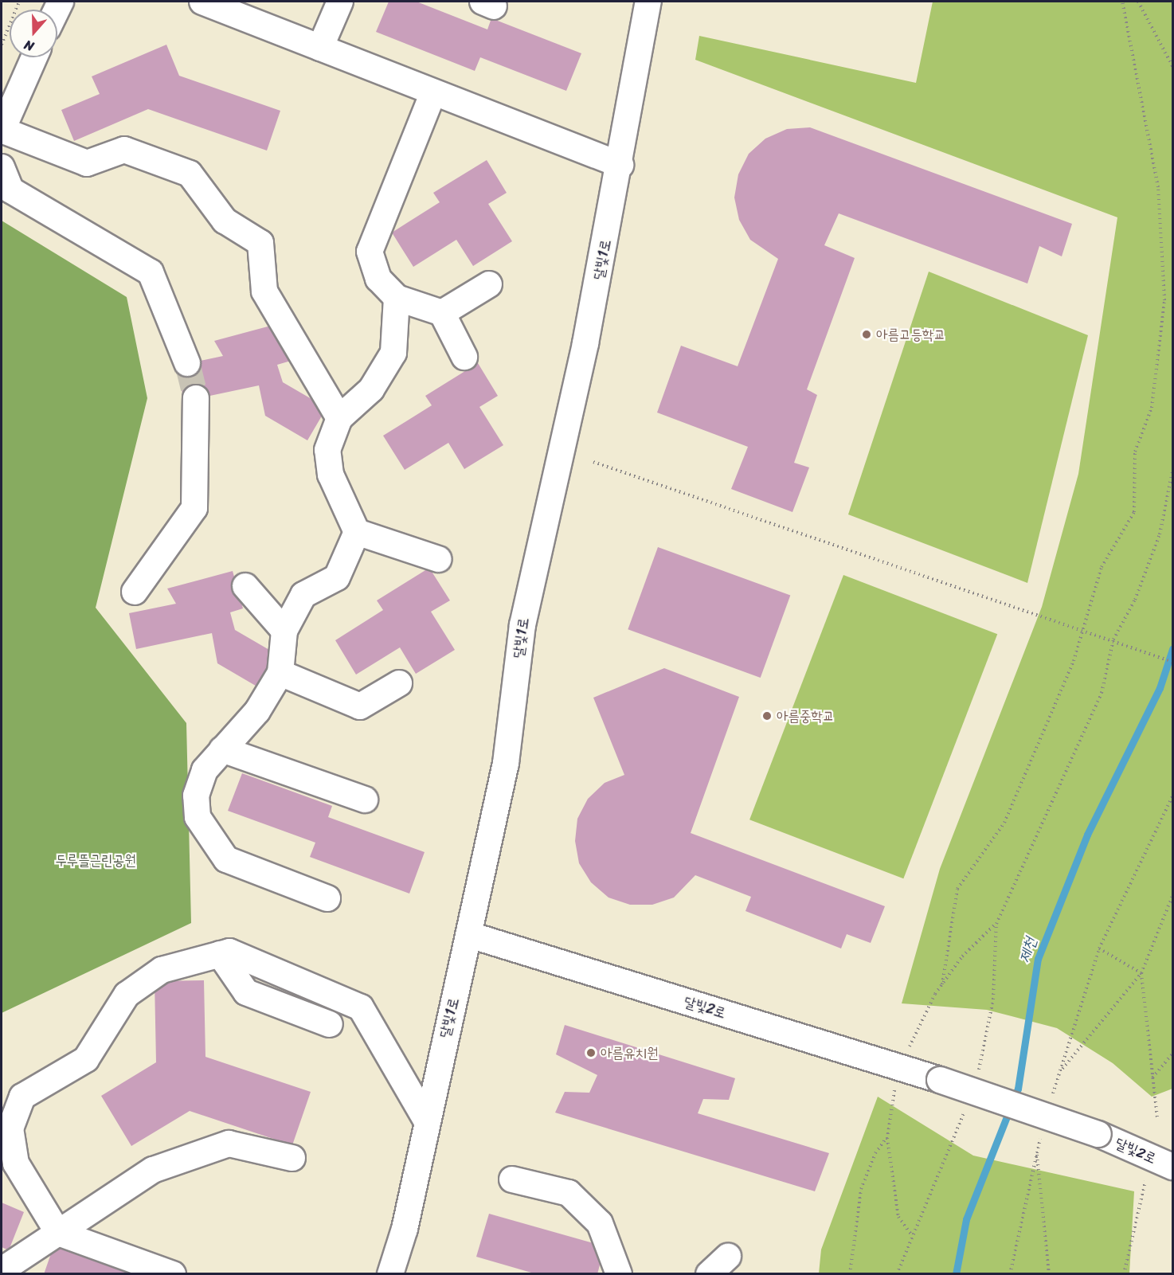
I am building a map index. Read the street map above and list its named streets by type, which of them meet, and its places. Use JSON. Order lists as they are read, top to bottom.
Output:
{
  "streets": {
    "street": ["달빛1로", "달빛2로"]
  },
  "crossings": [
    ["달빛1로", "달빛2로"]
  ],
  "water": ["제천"],
  "parks": ["두루뜰근린공원"],
  "places": ["아름고등학교", "아름중학교", "아름유치원"],
  "north": "bottom"
}
